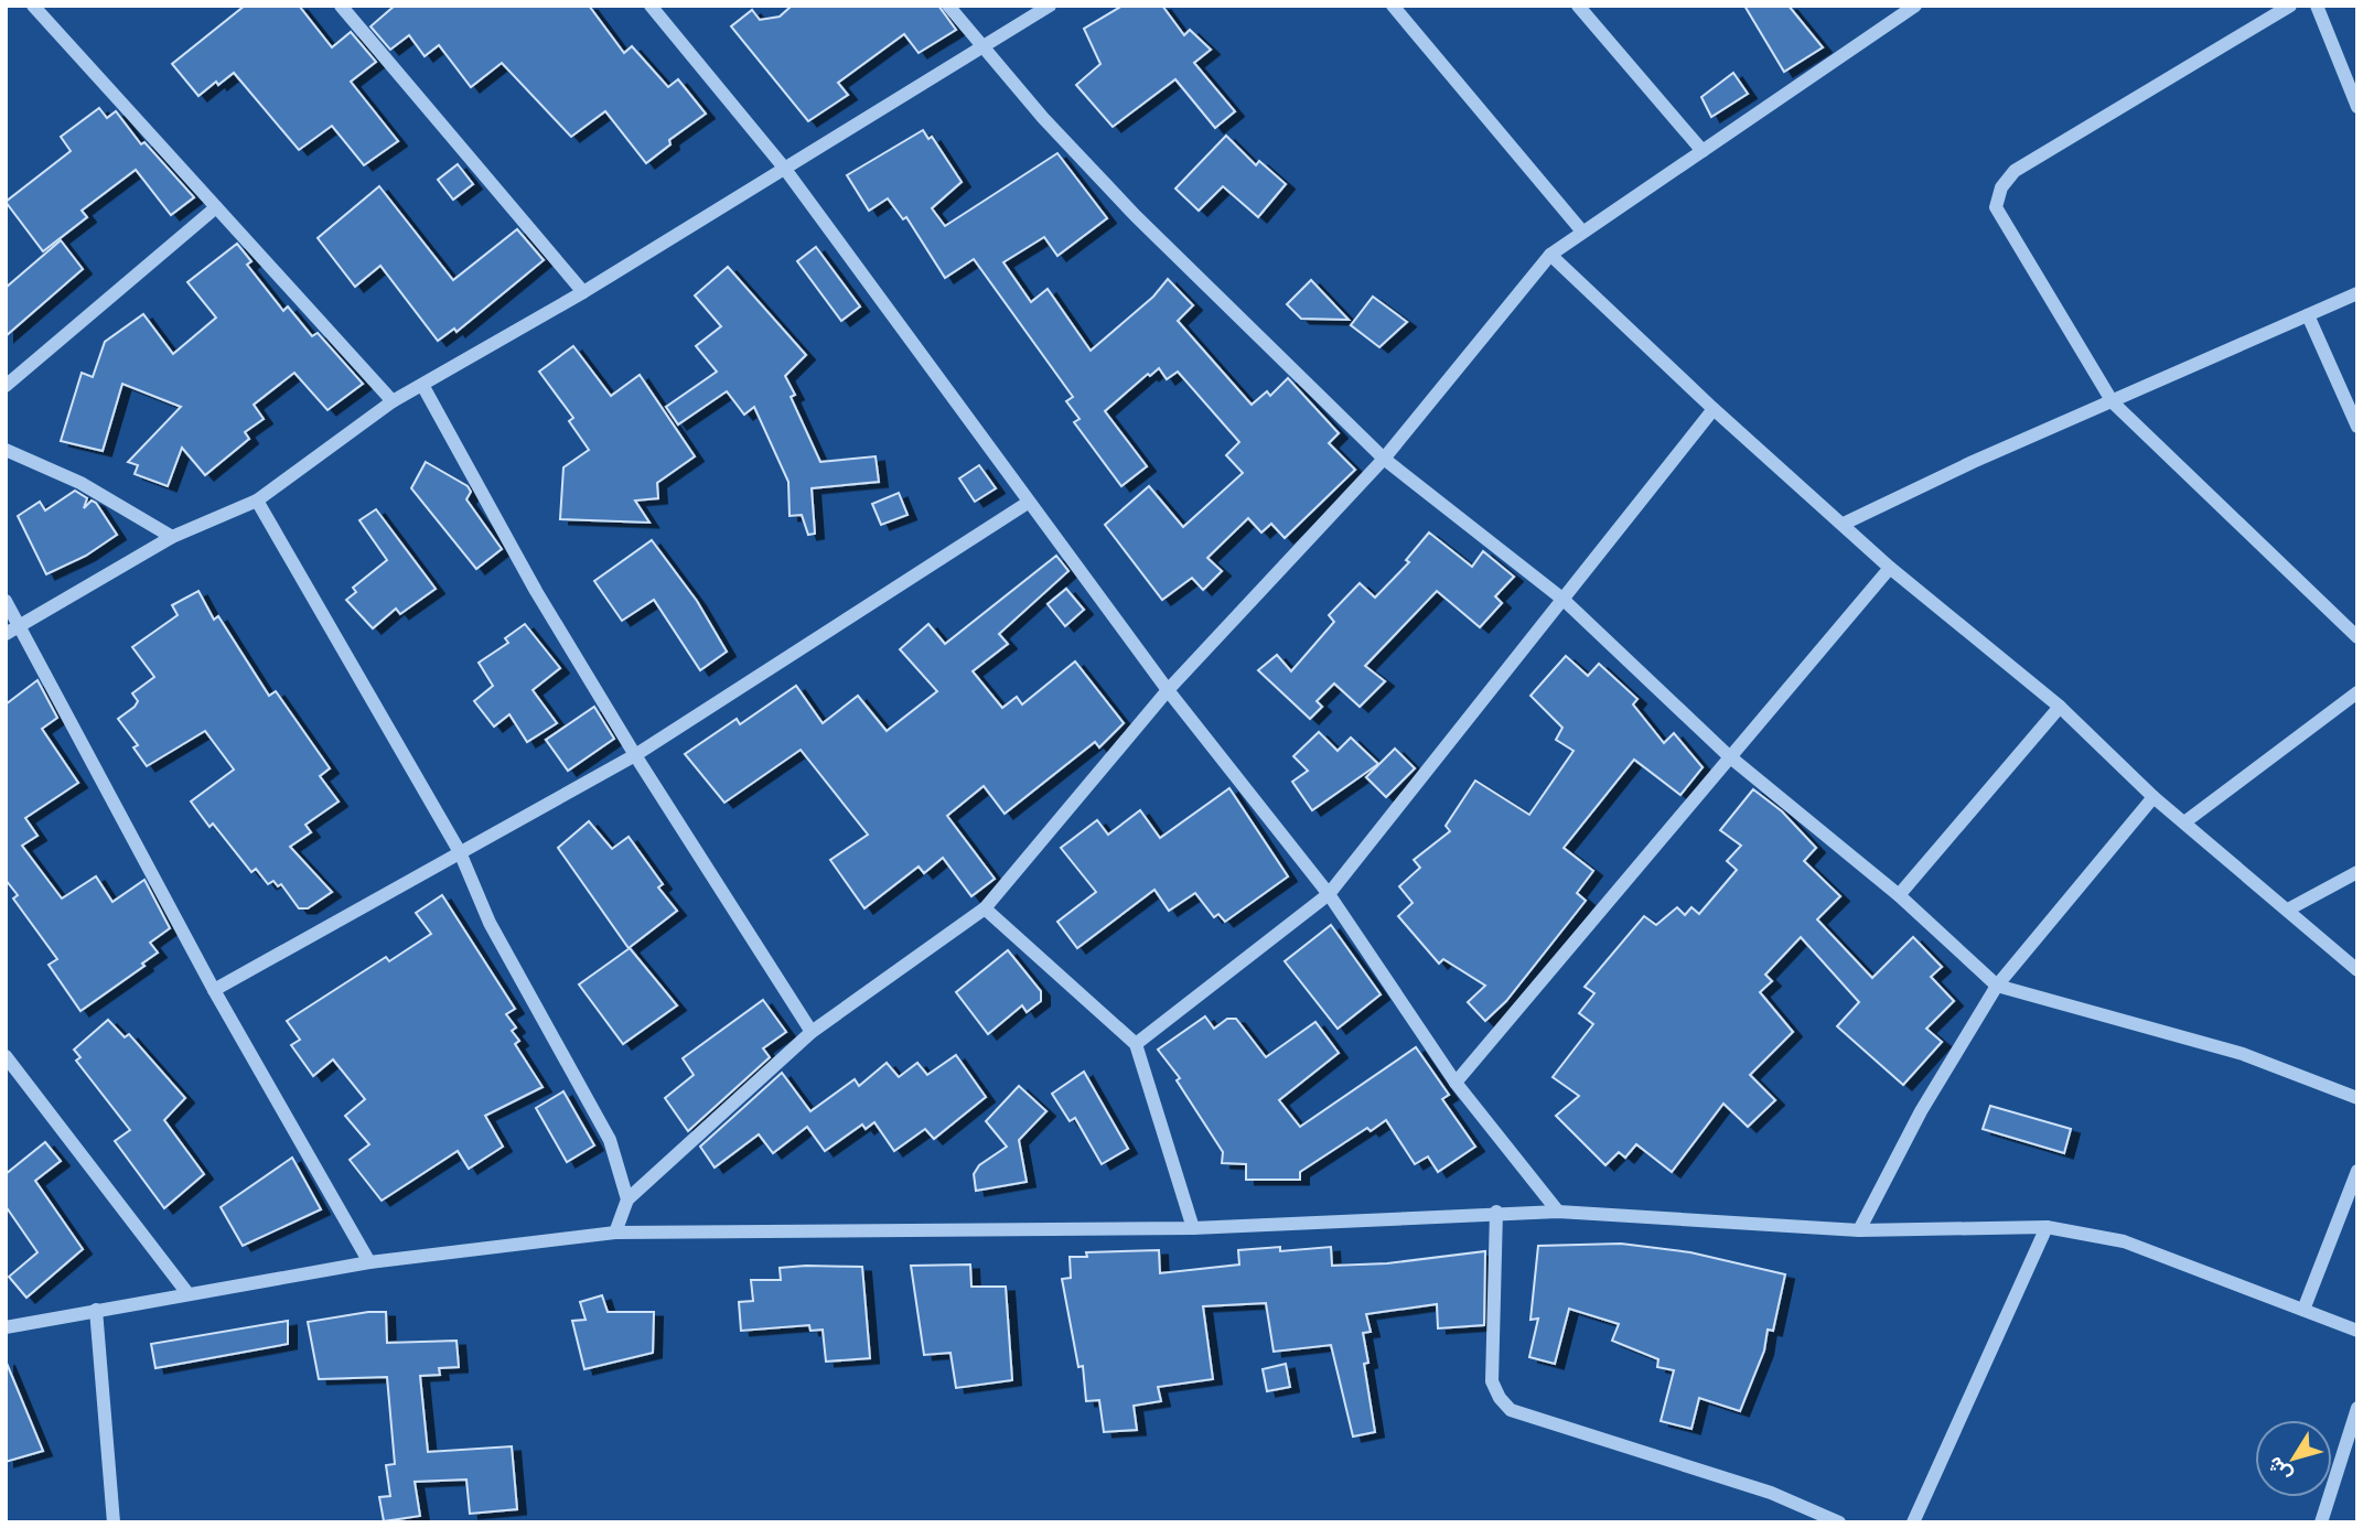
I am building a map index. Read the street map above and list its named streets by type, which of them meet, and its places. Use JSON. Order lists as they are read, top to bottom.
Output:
{
  "north": "bottom left"
}
